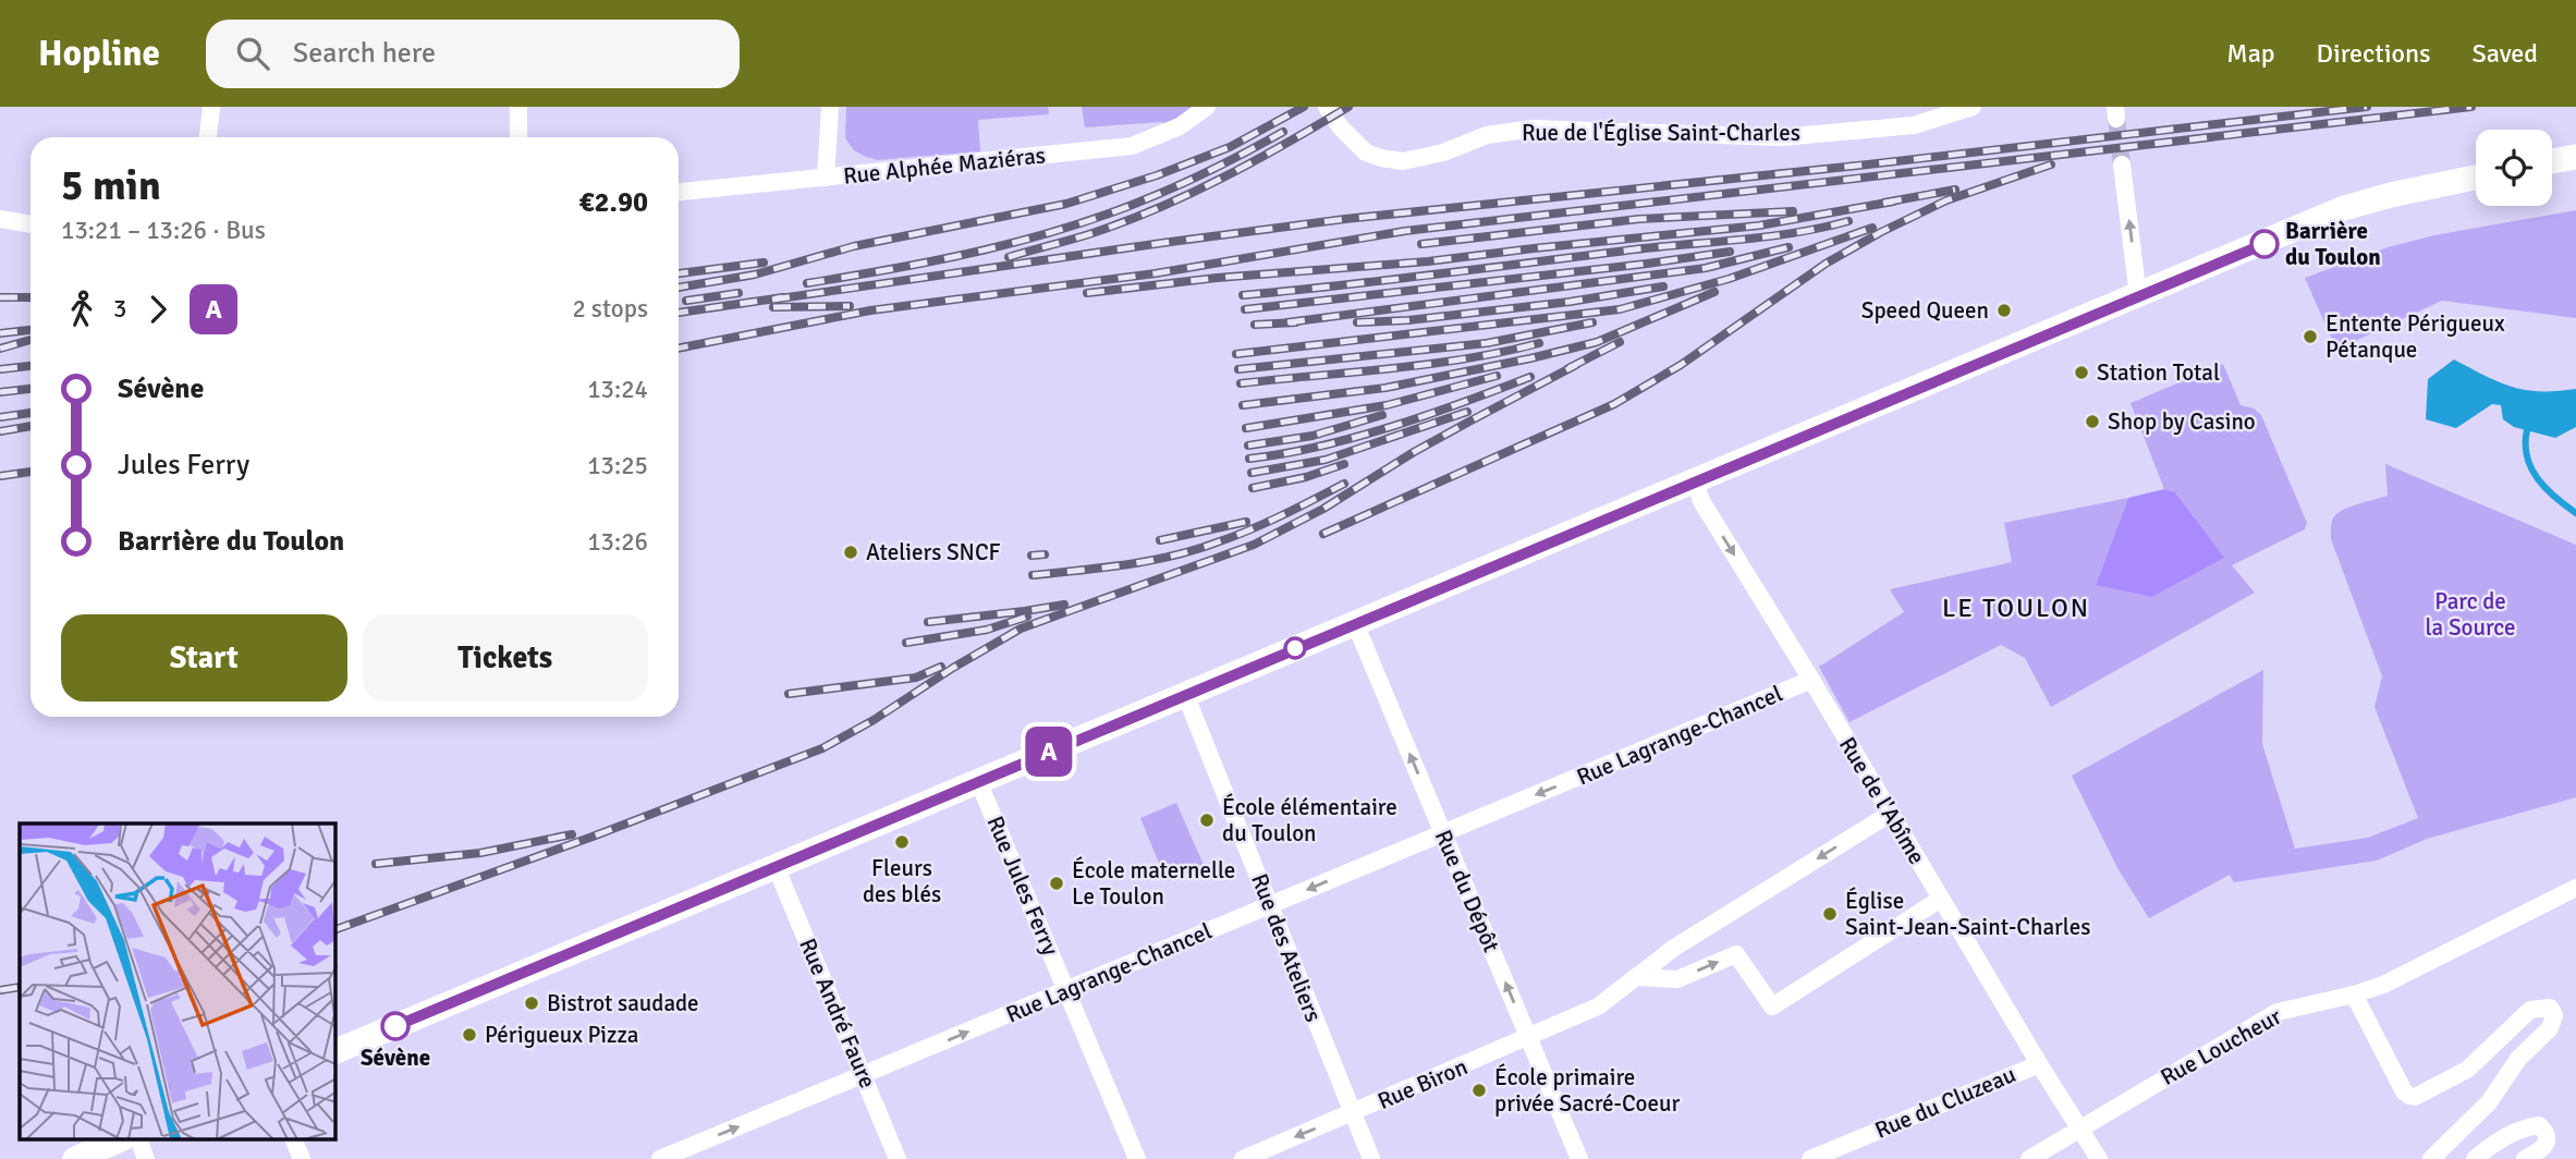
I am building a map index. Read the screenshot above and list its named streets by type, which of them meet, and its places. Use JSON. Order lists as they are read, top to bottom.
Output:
{
  "streets": {
    "street": [
      "Rue de l'Église Saint-Charles",
      "Rue Alphée Maziéras",
      "Rue Lagrange-Chancel",
      "Rue de l'Abîme",
      "Rue Jules Ferry",
      "Rue du Dépôt",
      "Rue des Ateliers",
      "Rue André Faure",
      "Rue Loucheur",
      "Rue Biron",
      "Rue du Cluzeau"
    ]
  },
  "crossings": [
    ["Rue Lagrange-Chancel", "Rue de l'Abîme"],
    ["Rue Lagrange-Chancel", "Rue Jules Ferry"],
    ["Rue Lagrange-Chancel", "Rue du Dépôt"],
    ["Rue Lagrange-Chancel", "Rue des Ateliers"],
    ["Rue Lagrange-Chancel", "Rue André Faure"],
    ["Rue de l'Abîme", "Rue Loucheur"],
    ["Rue de l'Abîme", "Rue Biron"],
    ["Rue de l'Abîme", "Rue du Cluzeau"],
    ["Rue du Dépôt", "Rue Biron"],
    ["Rue des Ateliers", "Rue Biron"]
  ],
  "one_way": ["Rue du Dépôt", "Rue Biron"],
  "districts": ["LE TOULON"],
  "parks": ["Parc de la Source"],
  "places": [
    "Barrière du Toulon",
    "Speed Queen",
    "Entente Périgueux Pétanque",
    "Station Total",
    "Shop by Casino",
    "Ateliers SNCF",
    "École élémentaire du Toulon",
    "Fleurs des blés",
    "École maternelle Le Toulon",
    "Église Saint-Jean-Saint-Charles",
    "Bistrot saudade",
    "Sévène",
    "Périgueux Pizza",
    "École primaire privée Sacré-Coeur"
  ],
  "lines": ["bus line A"],
  "page": {
    "header": "Hopline",
    "search": "Search here",
    "nav": ["Map", "Directions", "Saved"],
    "on_map": "A",
    "heading": ["5 min", "13:21 – 13:26 · Bus", "€2.90"],
    "legs": ["3", "A", "2 stops"],
    "list": [
      {
        "name": "Sévène",
        "value": "13:24"
      },
      {
        "name": "Jules Ferry",
        "value": "13:25"
      },
      {
        "name": "Barrière du Toulon",
        "value": "13:26"
      }
    ],
    "buttons": ["Start", "Tickets"]
  }
}
